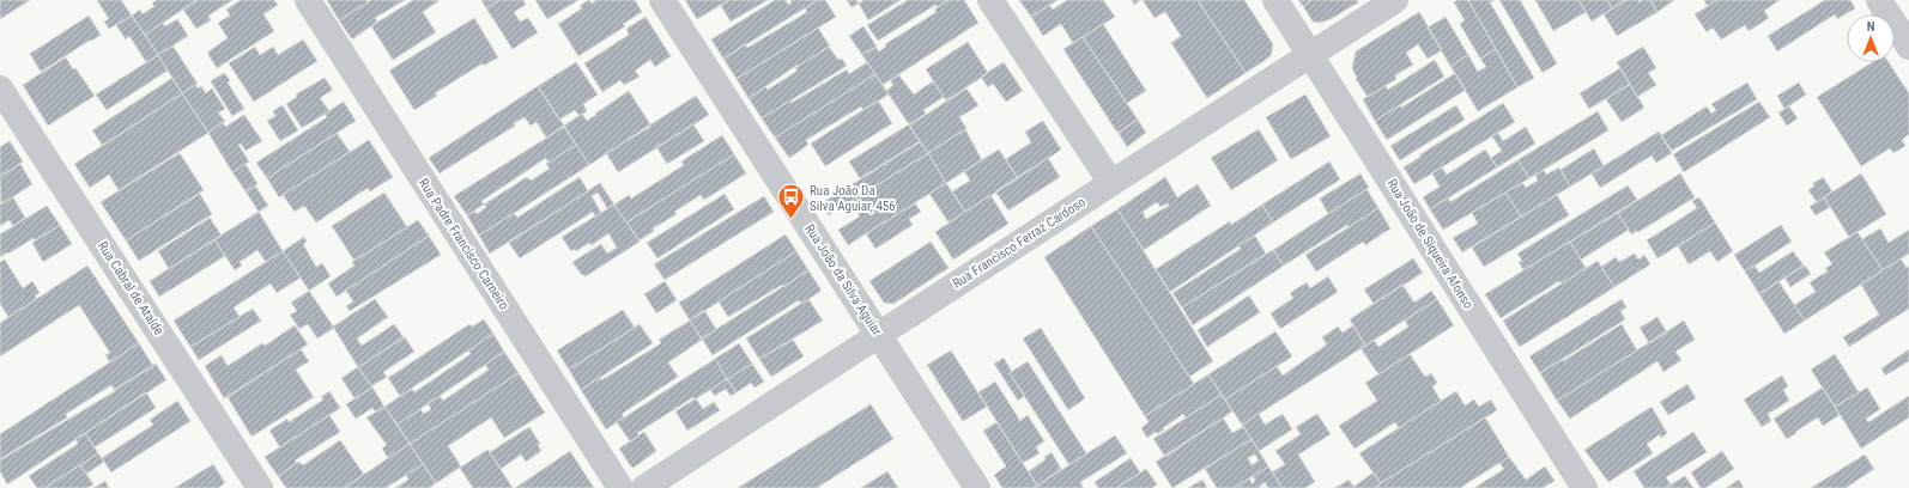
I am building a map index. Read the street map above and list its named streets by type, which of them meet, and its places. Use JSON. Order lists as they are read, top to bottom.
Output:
{
  "streets": {
    "street": [
      "Rua Francisco Ferraz Cardoso",
      "Rua Padre Francisco Carneiro",
      "Rua João de Siqueira Afonso",
      "Rua João da Silva Aguiar",
      "Rua Cabral de Ataíde"
    ]
  },
  "crossings": [
    ["Rua Francisco Ferraz Cardoso", "Rua João de Siqueira Afonso"],
    ["Rua Francisco Ferraz Cardoso", "Rua João da Silva Aguiar"]
  ],
  "places": {
    "bus stop": ["Rua João Da Silva Aguiar, 456"]
  },
  "north": "top"
}
